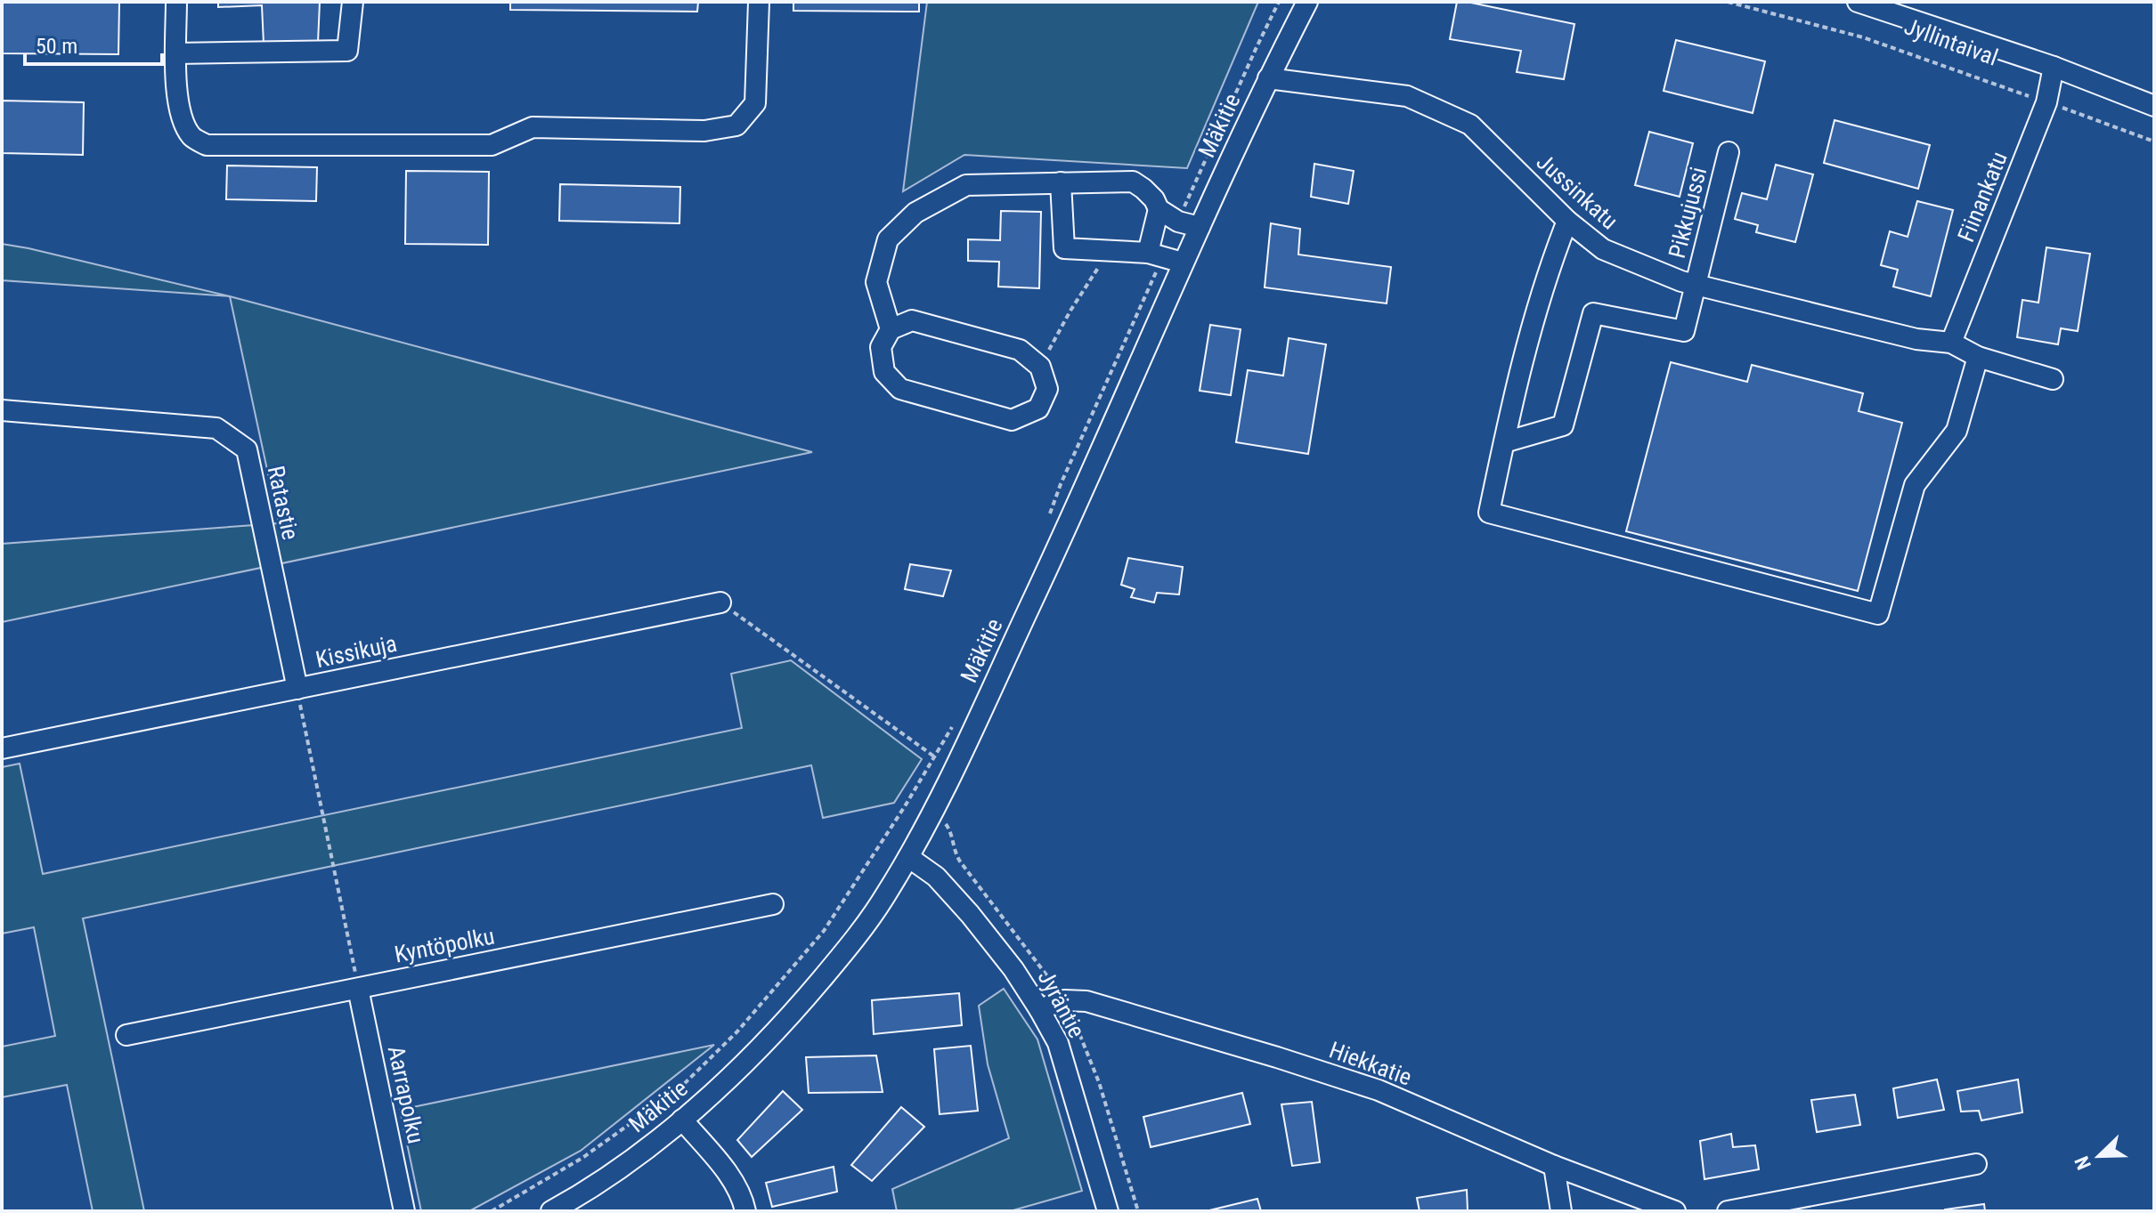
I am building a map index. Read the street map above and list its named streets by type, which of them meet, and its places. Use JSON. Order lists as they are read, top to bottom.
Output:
{
  "streets": {
    "street": [
      "Jyllintaival",
      "Mäkitie",
      "Jussinkatu",
      "Fiinankatu",
      "Pikkujussi",
      "Ratastie",
      "Kissikuja",
      "Kyntöpolku",
      "Jyräntie",
      "Hiekkatie",
      "Aarrapolku"
    ]
  },
  "crossings": [
    ["Jyllintaival", "Fiinankatu"],
    ["Mäkitie", "Jussinkatu"],
    ["Mäkitie", "Jyräntie"],
    ["Jussinkatu", "Fiinankatu"],
    ["Jussinkatu", "Pikkujussi"],
    ["Ratastie", "Kissikuja"],
    ["Kyntöpolku", "Aarrapolku"],
    ["Jyräntie", "Hiekkatie"]
  ],
  "scale_bar": "50 m",
  "north": "bottom left"
}
